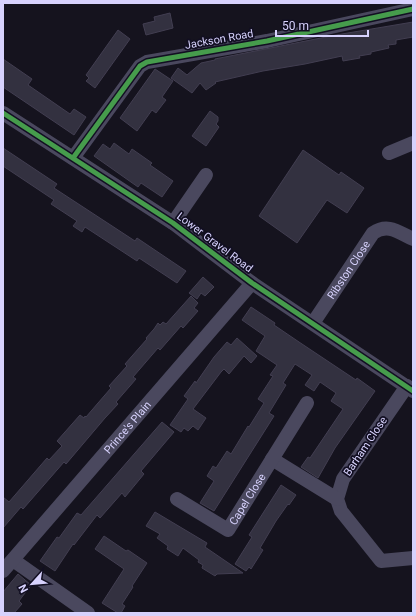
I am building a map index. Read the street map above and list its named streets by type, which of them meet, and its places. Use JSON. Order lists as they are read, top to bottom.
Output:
{
  "streets": {
    "street": [
      "Jackson Road",
      "Lower Gravel Road",
      "Ribston Close",
      "Prince's Plain",
      "Barham Close",
      "Capel Close"
    ]
  },
  "crossings": [
    ["Jackson Road", "Lower Gravel Road"],
    ["Lower Gravel Road", "Ribston Close"],
    ["Lower Gravel Road", "Prince's Plain"],
    ["Lower Gravel Road", "Barham Close"]
  ],
  "scale_bar": "50 m",
  "north": "bottom left"
}
